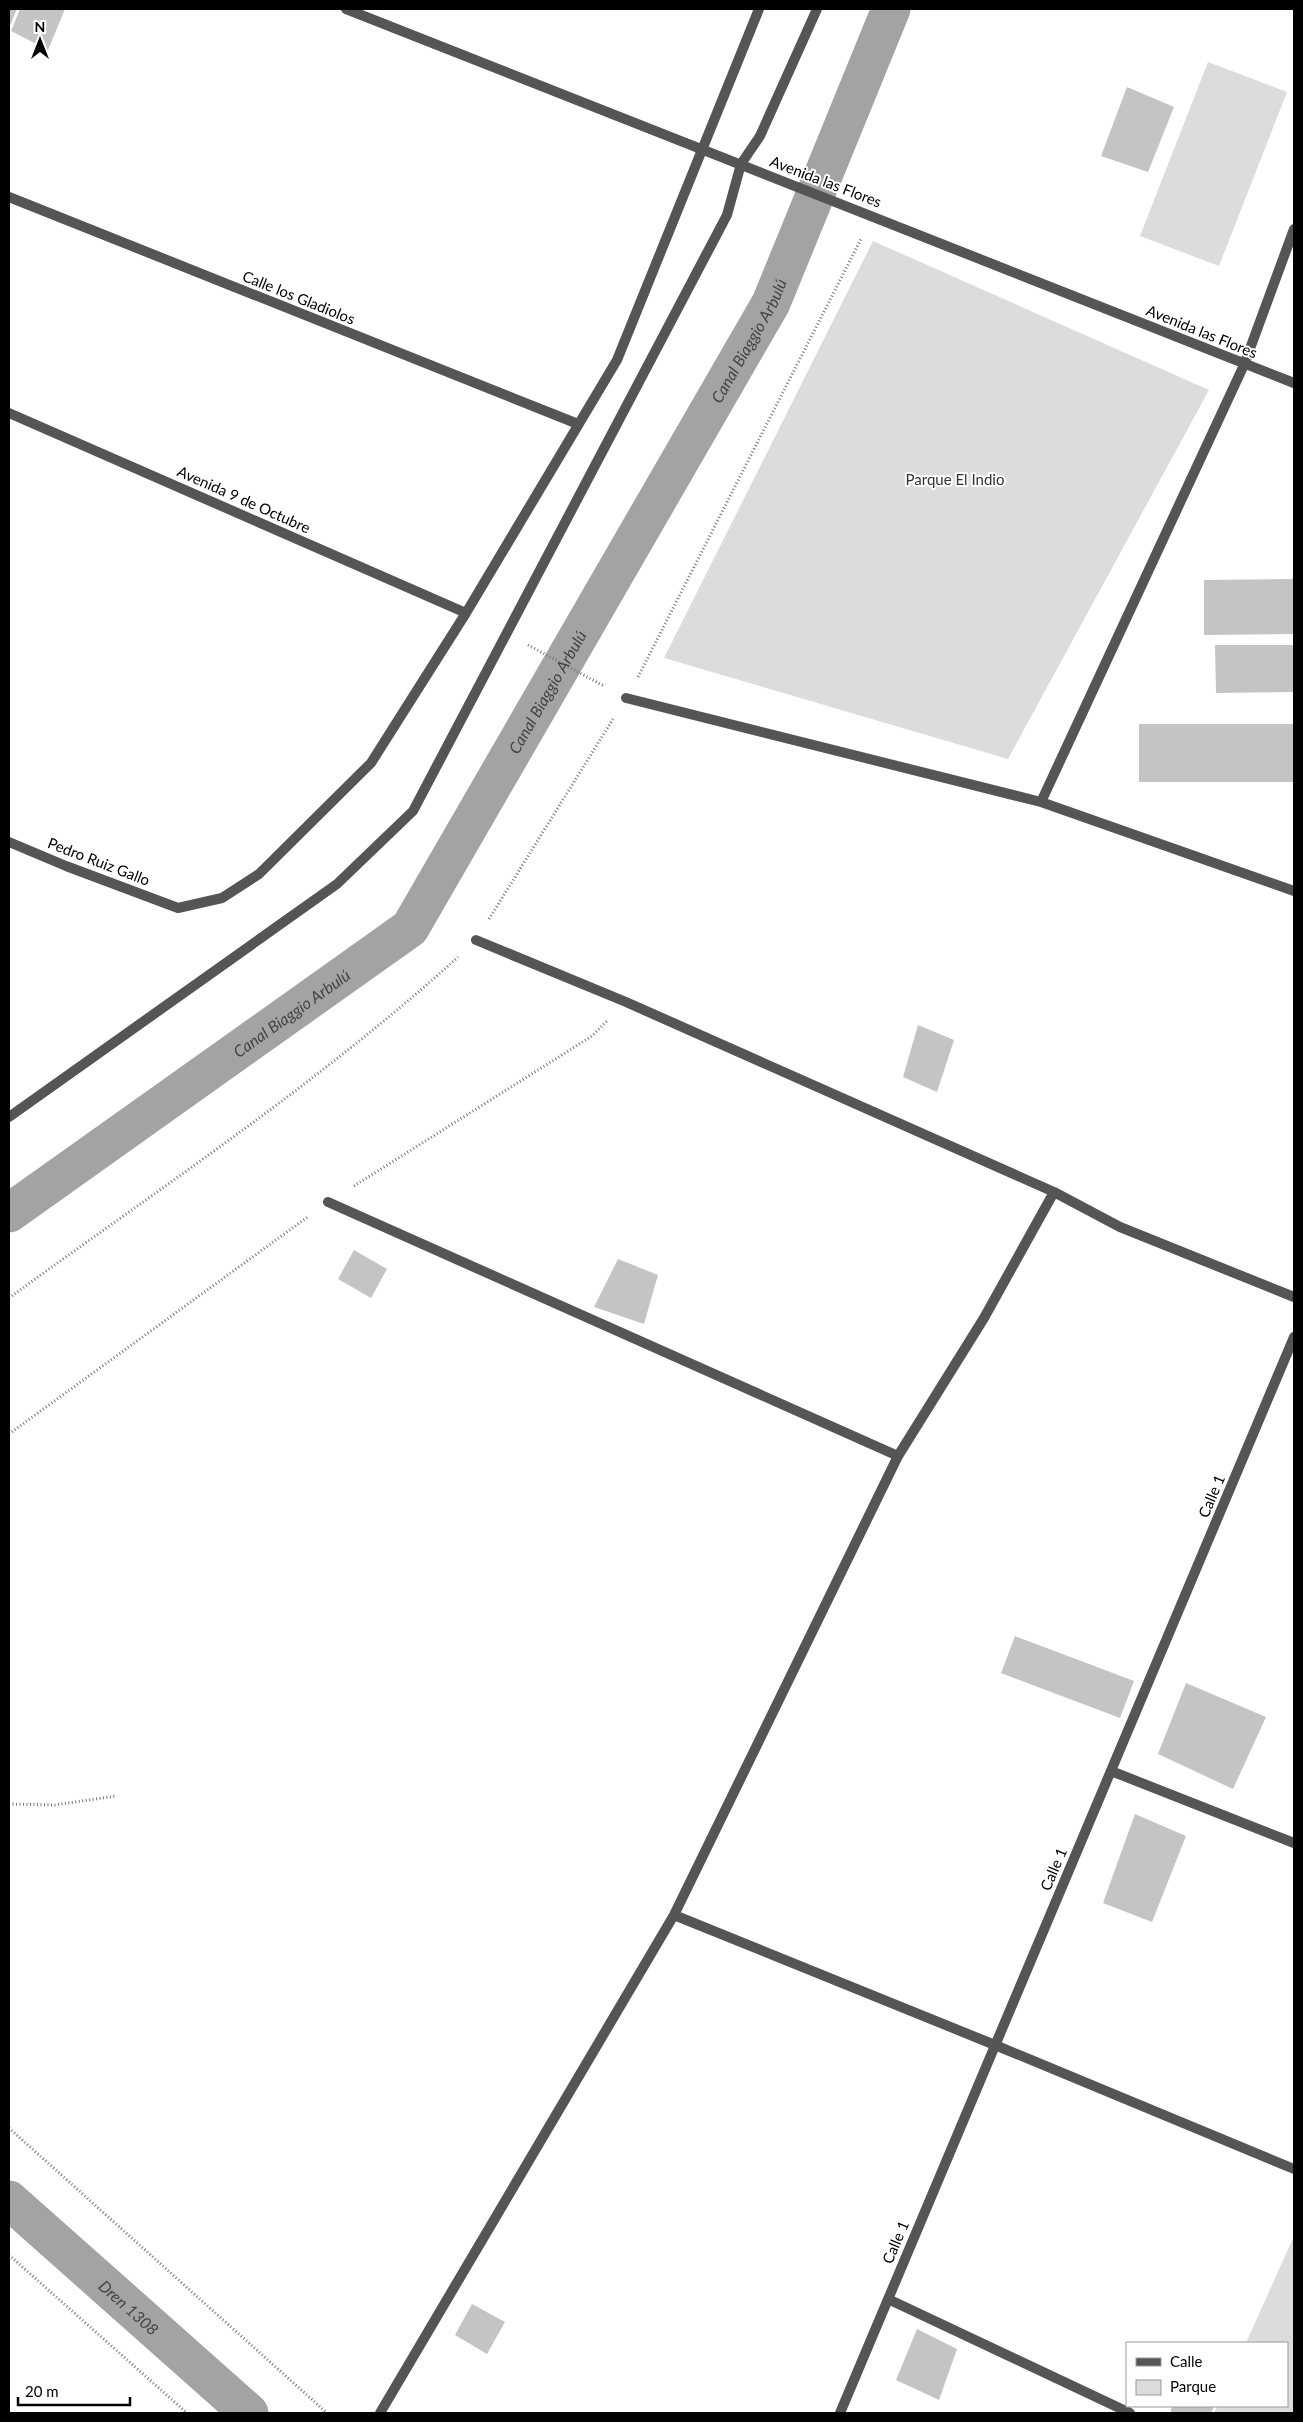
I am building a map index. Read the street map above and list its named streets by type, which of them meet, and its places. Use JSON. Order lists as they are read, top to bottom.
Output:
{
  "streets": {
    "street": [
      "Avenida las Flores",
      "Calle los Gladiolos",
      "Avenida 9 de Octubre",
      "Pedro Ruiz Gallo",
      "Calle 1"
    ]
  },
  "crossings": [
    ["Avenida 9 de Octubre", "Pedro Ruiz Gallo"]
  ],
  "water": ["Canal Biaggio Arbulú", "Dren 1308"],
  "parks": ["Parque El Indio"],
  "legend": ["Calle", "Parque"],
  "scale_bar": "20 m",
  "north": "top"
}
